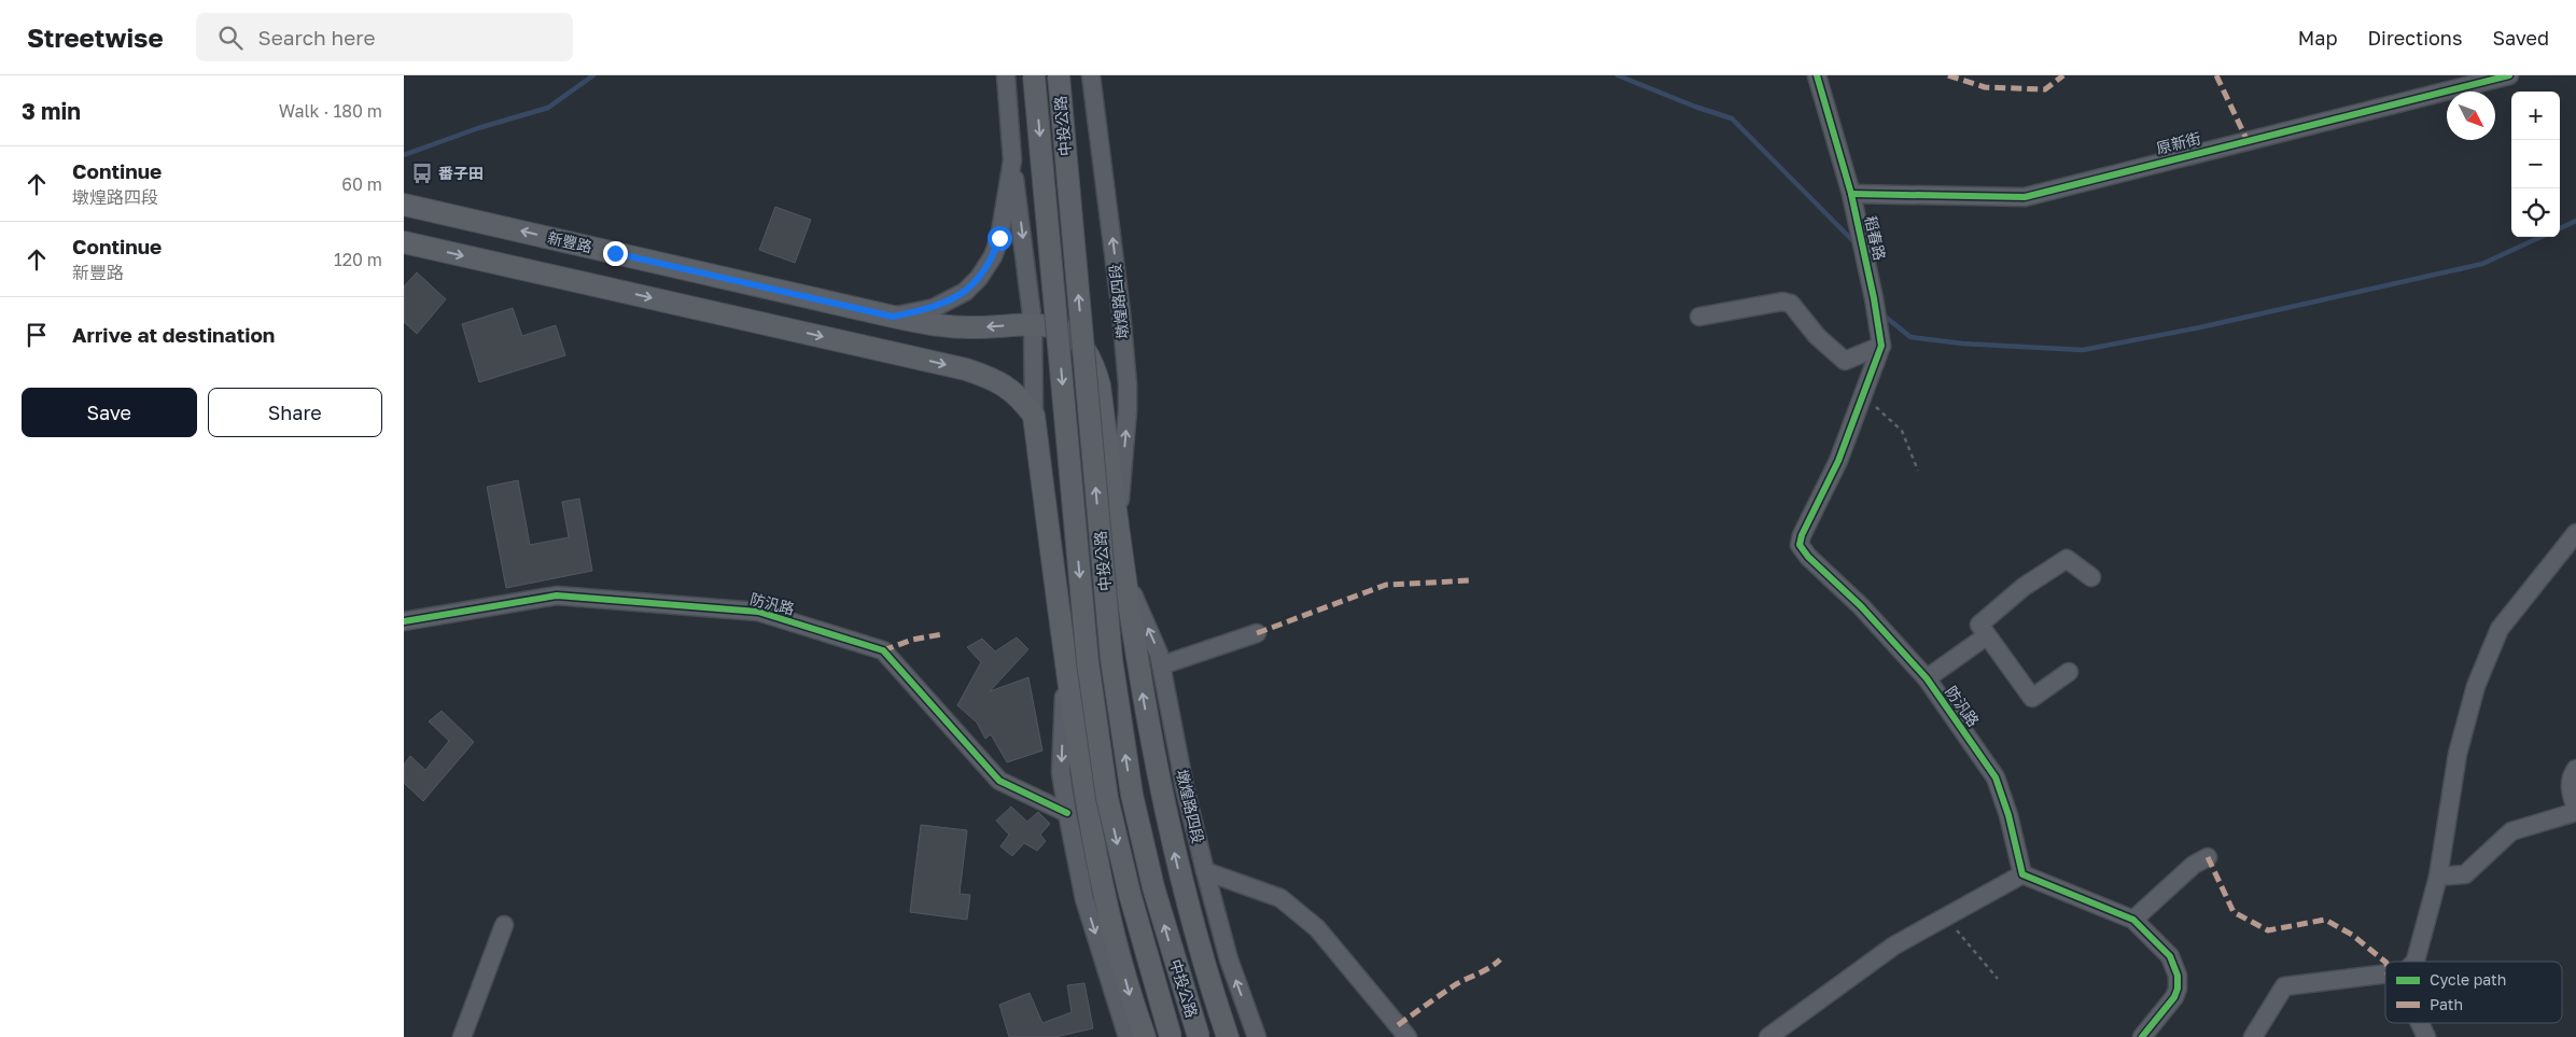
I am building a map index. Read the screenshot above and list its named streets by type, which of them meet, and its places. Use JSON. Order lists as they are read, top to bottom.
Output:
{
  "streets": {
    "main road": ["中投公路", "新豐路"],
    "street": [
      "原新街",
      "稻春路",
      "墩煌路四段",
      "防汎路"
    ]
  },
  "crossings": [
    ["原新街", "稻春路"],
    ["稻春路", "防汎路"],
    ["新豐路", "墩煌路四段"]
  ],
  "one_way": ["新豐路"],
  "places": {
    "bus stop": ["番子田"]
  },
  "legend": ["Cycle path", "Path"],
  "north": "bottom right",
  "page": {
    "header": "Streetwise",
    "search": "Search here",
    "nav": ["Map", "Directions", "Saved"],
    "heading": ["3 min", "Walk · 180 m"],
    "map_buttons": ["+", "−"],
    "list": [
      ["Continue", "墩煌路四段", "60 m"],
      ["Continue", "新豐路", "120 m"],
      "Arrive at destination"
    ],
    "buttons": ["Save", "Share"]
  }
}
